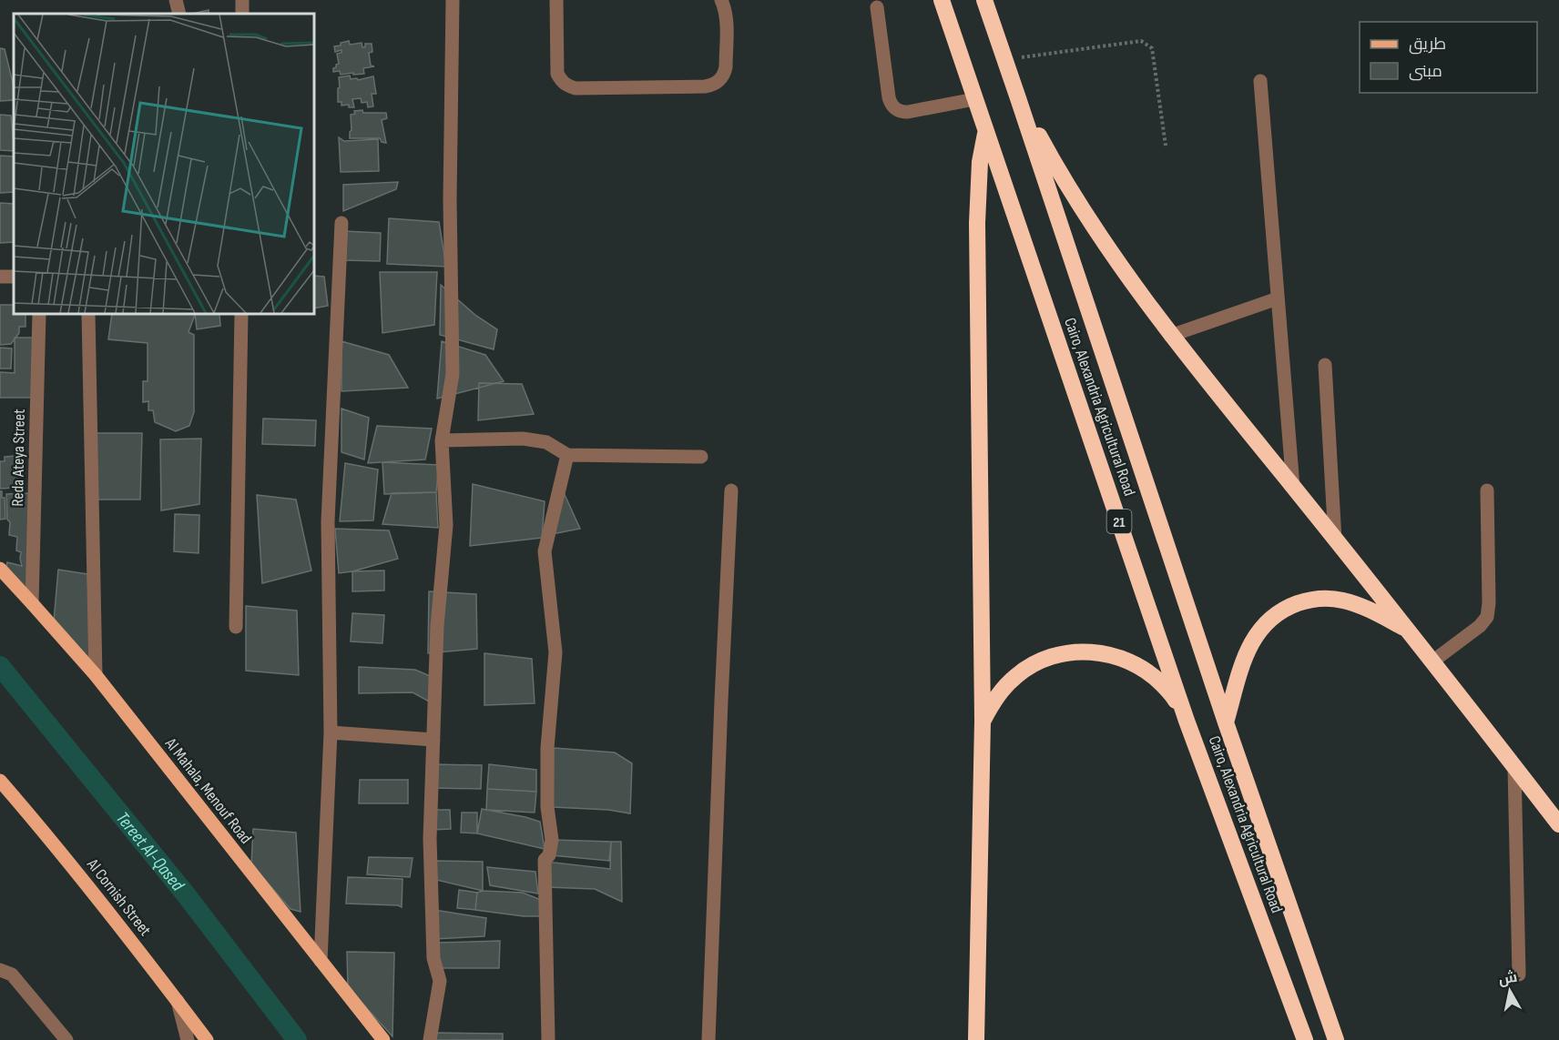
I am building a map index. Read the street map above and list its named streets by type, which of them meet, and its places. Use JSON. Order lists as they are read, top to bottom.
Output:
{
  "streets": {
    "highway": ["Cairo, Alexandria Agricultural Road", "21"],
    "main road": ["Al Mahala, Menouf Road", "Al Cornish Street"],
    "street": ["Reda Ateya Street"]
  },
  "crossings": [
    ["Reda Ateya Street", "Al Mahala, Menouf Road"]
  ],
  "water": ["Tereet Al-Qased"],
  "legend": ["طريق", "مبنى"],
  "north": "top"
}
